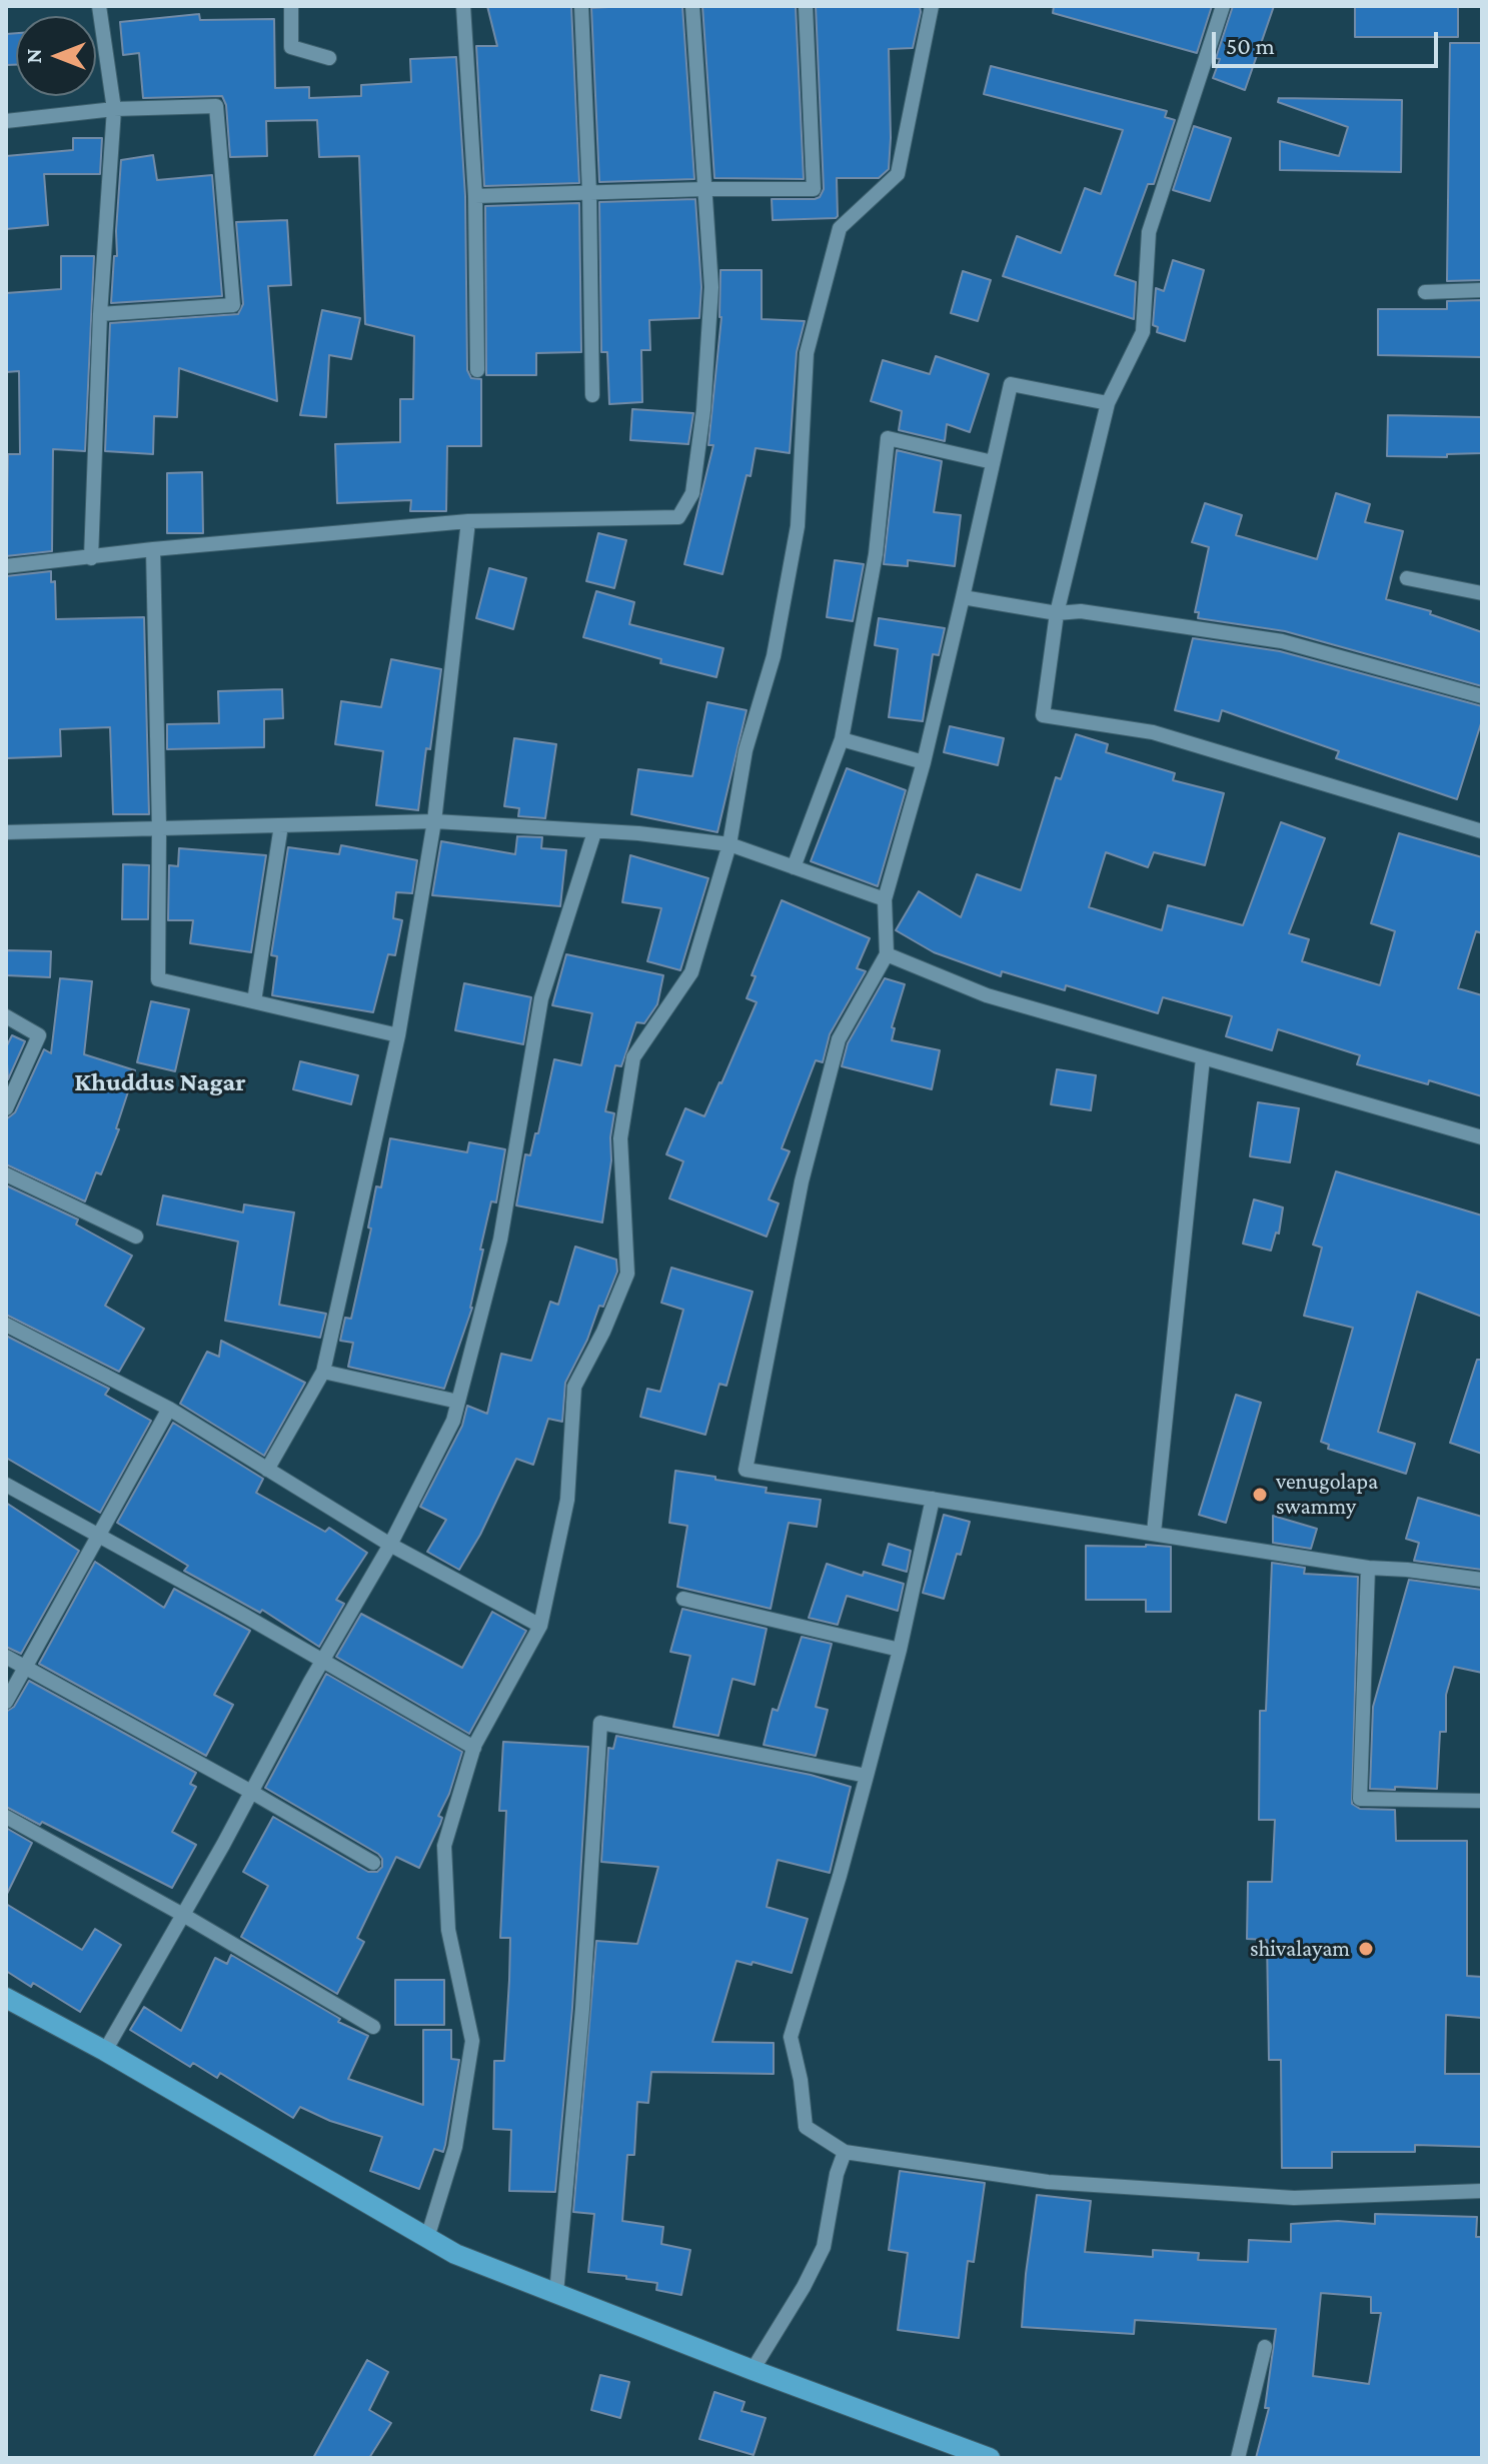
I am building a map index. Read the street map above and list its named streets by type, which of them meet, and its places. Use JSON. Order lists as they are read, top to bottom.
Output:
{
  "districts": ["Khuddus Nagar"],
  "places": ["venugolapa swammy", "shivalayam"],
  "scale_bar": "50 m",
  "north": "left"
}
